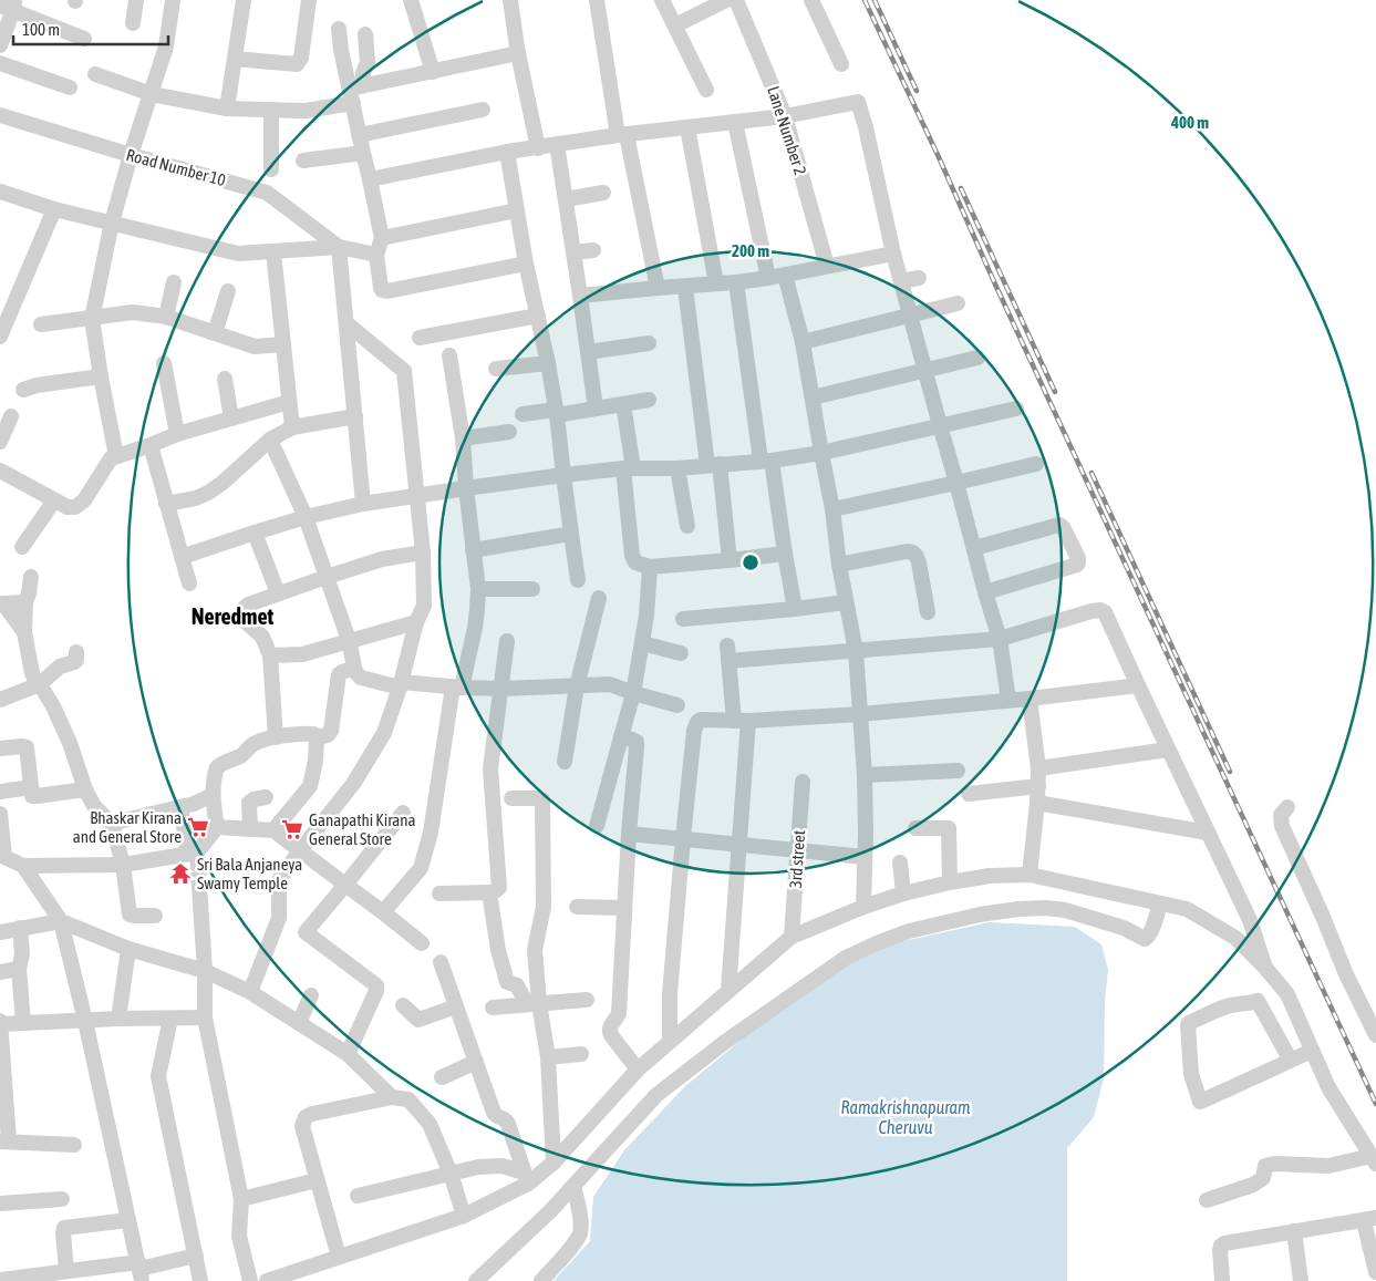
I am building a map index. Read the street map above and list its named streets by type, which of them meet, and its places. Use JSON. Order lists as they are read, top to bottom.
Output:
{
  "streets": {
    "street": ["Lane Number 2", "Road Number 10", "3rd street"]
  },
  "districts": ["Neredmet"],
  "water": ["Ramakrishnapuram Cheruvu"],
  "places": {
    "supermarket": ["Bhaskar Kirana and General Store", "Ganapathi Kirana General Store"],
    "temple": ["Sri Bala Anjaneya Swamy Temple"]
  },
  "scale_bar": "100 m",
  "rings": ["400 m", "200 m"]
}
